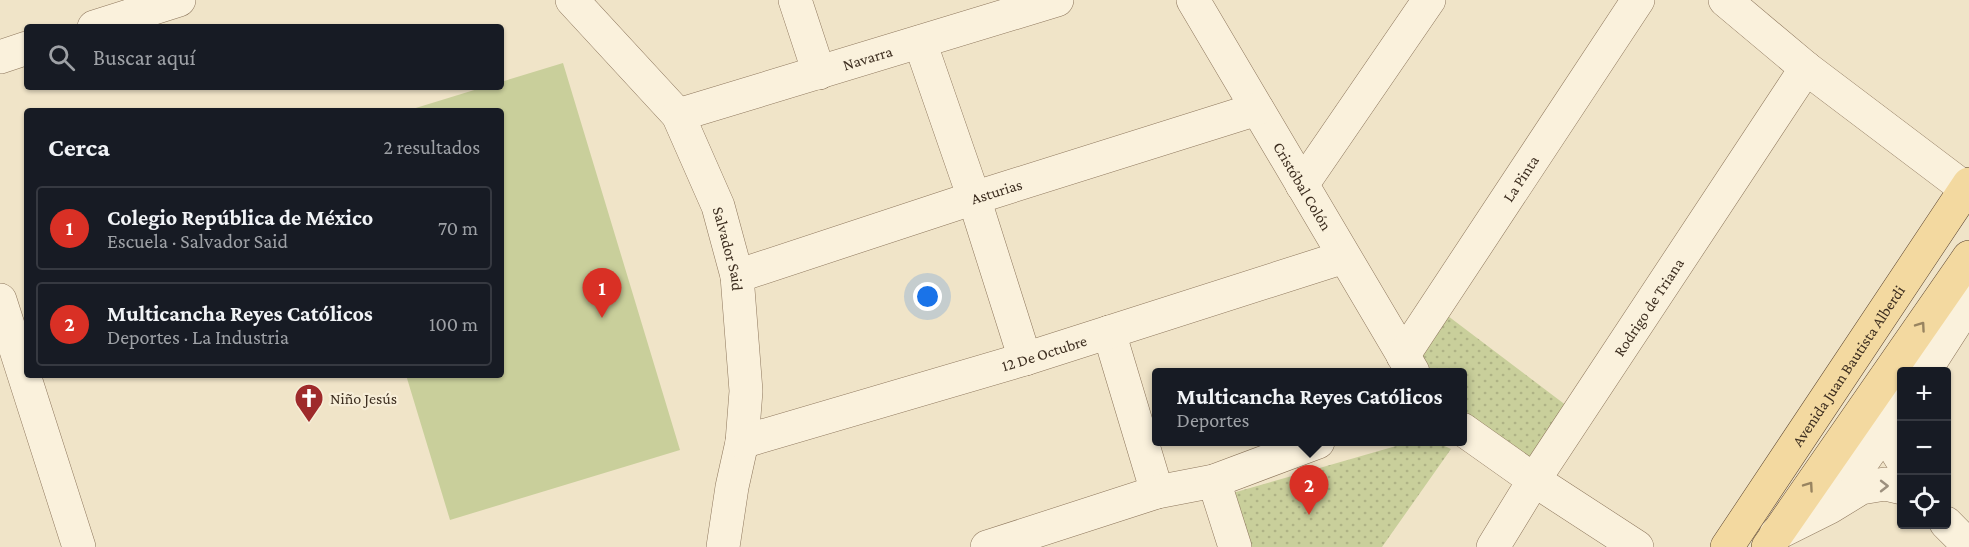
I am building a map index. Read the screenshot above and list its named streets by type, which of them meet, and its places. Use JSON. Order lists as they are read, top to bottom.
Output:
{
  "streets": {
    "main road": ["Avenida Juan Bautista Alberdi"],
    "street": [
      "Navarra",
      "La Pinta",
      "Cristóbal Colón",
      "Asturias",
      "Salvador Said",
      "Rodrigo de Triana",
      "12 De Octubre"
    ]
  },
  "crossings": [
    ["Navarra", "Salvador Said"],
    ["La Pinta", "Cristóbal Colón"],
    ["Cristóbal Colón", "Asturias"],
    ["Cristóbal Colón", "12 De Octubre"],
    ["Asturias", "Salvador Said"],
    ["Salvador Said", "12 De Octubre"]
  ],
  "places": {
    "church": ["Niño Jesús"]
  },
  "page": {
    "search": "Buscar aquí",
    "heading": ["Cerca", "2 resultados"],
    "list": [
      {
        "mark": "1",
        "name": "Colegio República de México",
        "note": "Escuela · Salvador Said",
        "value": "70 m"
      },
      {
        "mark": "2",
        "name": "Multicancha Reyes Católicos",
        "note": "Deportes · La Industria",
        "value": "100 m"
      }
    ],
    "pins": ["1", "2"],
    "map_buttons": ["+", "−"],
    "popup": ["Multicancha Reyes Católicos", "Deportes"]
  }
}
